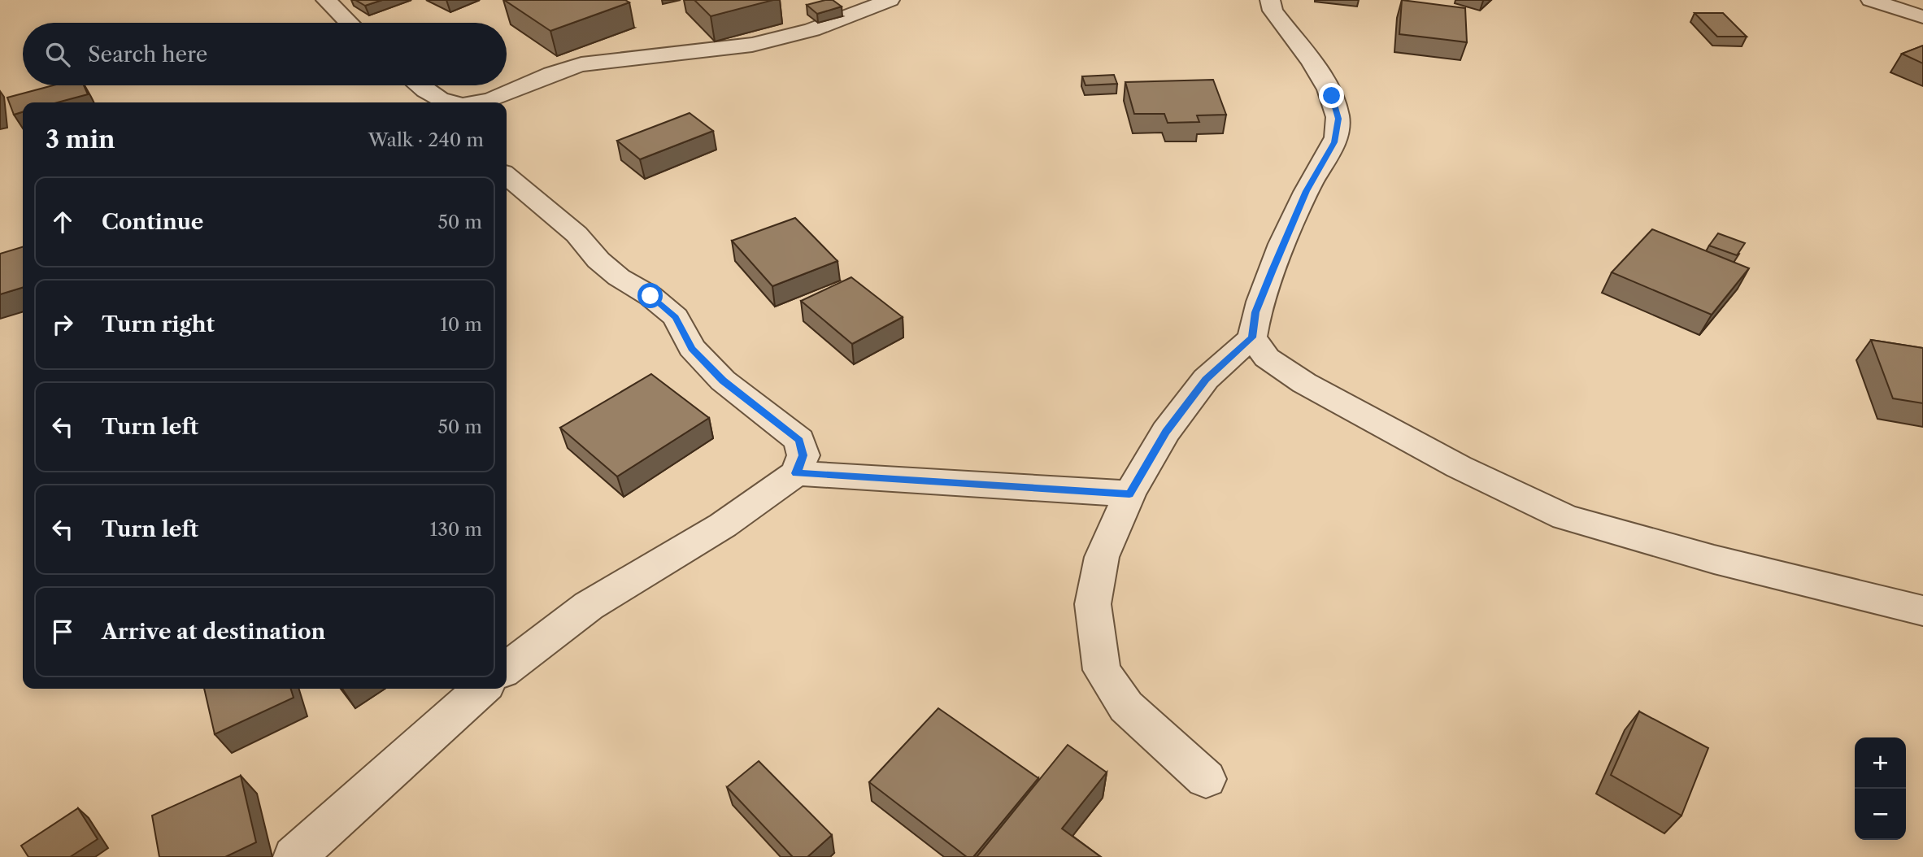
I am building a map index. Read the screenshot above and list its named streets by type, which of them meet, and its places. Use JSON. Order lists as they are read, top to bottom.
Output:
{
  "page": {
    "search": "Search here",
    "heading": ["3 min", "Walk · 240 m"],
    "list": [
      ["Continue", "50 m"],
      ["Turn right", "10 m"],
      ["Turn left", "50 m"],
      ["Turn left", "130 m"],
      "Arrive at destination"
    ],
    "map_buttons": ["+", "−"]
  }
}
